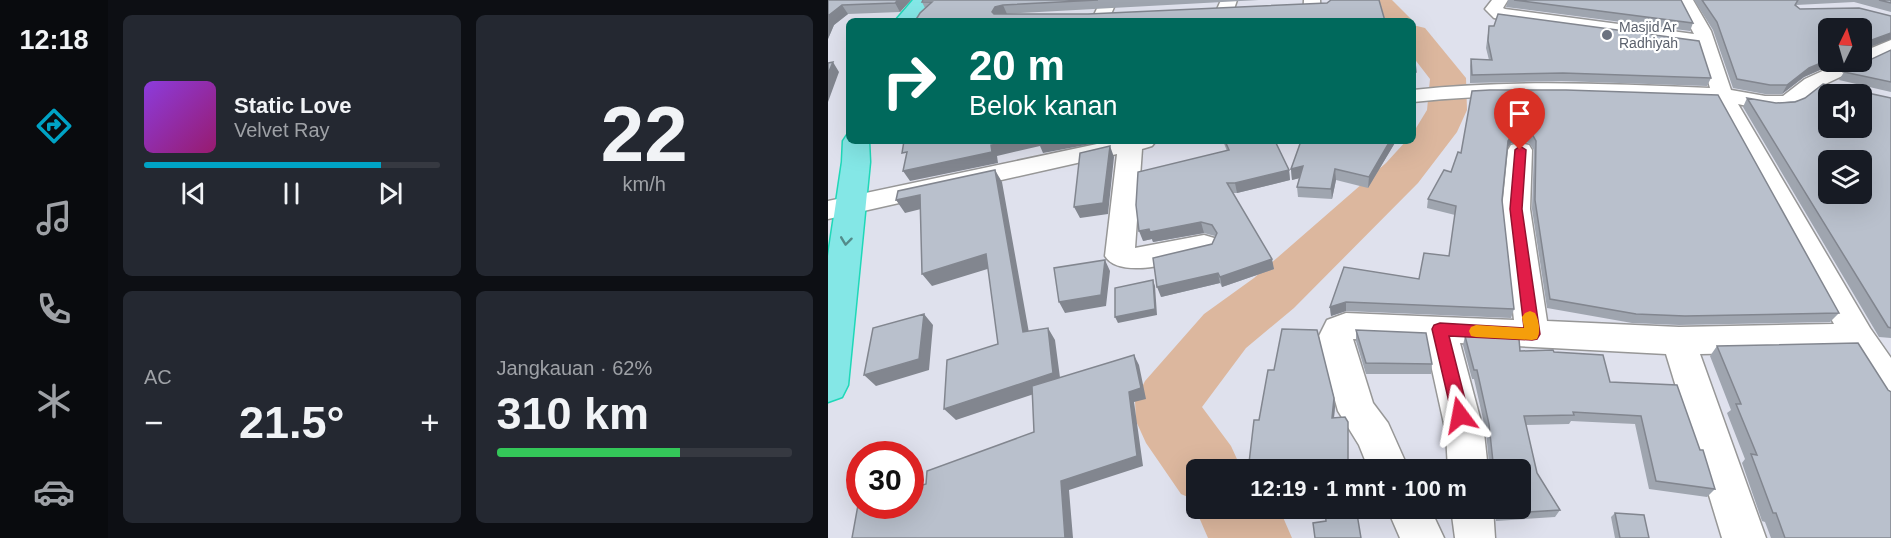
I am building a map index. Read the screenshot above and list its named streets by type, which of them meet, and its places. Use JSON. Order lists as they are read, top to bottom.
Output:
{
  "places": ["Masjid Ar Radhiyah"],
  "north": "top",
  "page": {
    "tabs": "12:18",
    "tile": [
      ["22", "km/h"],
      "AC",
      ["Jangkauan · 62%", "310 km"]
    ],
    "turn": ["20 m", "Belok kanan"],
    "song": ["Static Love", "Velvet Ray"],
    "heat": ["−", "21.5°", "+"],
    "limit": "30",
    "trip": "12:19 · 1 mnt · 100 m"
  }
}
